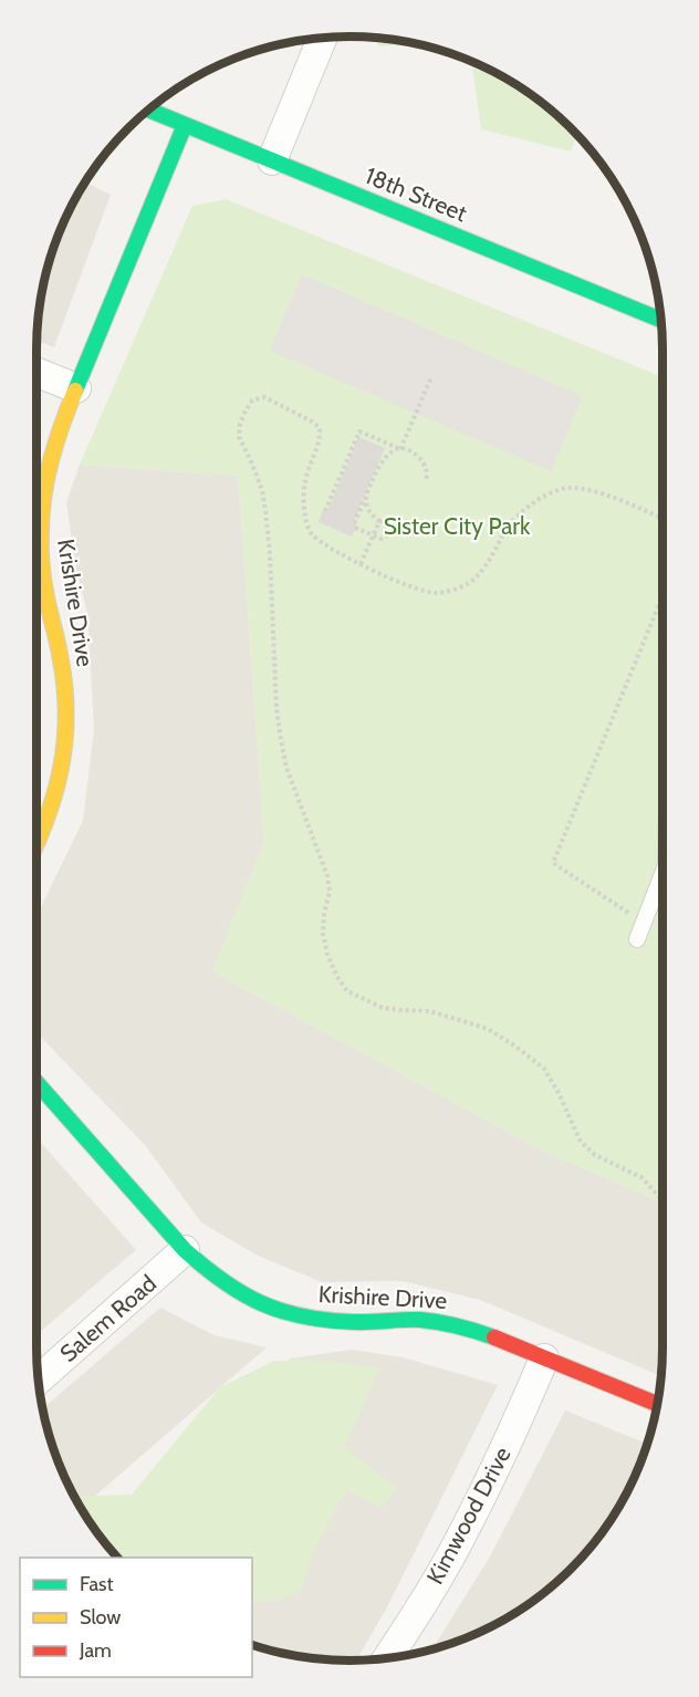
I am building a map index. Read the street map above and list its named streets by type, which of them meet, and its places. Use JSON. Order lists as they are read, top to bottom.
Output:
{
  "streets": {
    "street": [
      "18th Street",
      "Krishire Drive",
      "Salem Road",
      "Kimwood Drive"
    ]
  },
  "crossings": [
    ["18th Street", "Krishire Drive"],
    ["Krishire Drive", "Salem Road"],
    ["Krishire Drive", "Kimwood Drive"]
  ],
  "parks": ["Sister City Park"],
  "legend": ["Fast", "Slow", "Jam"]
}
